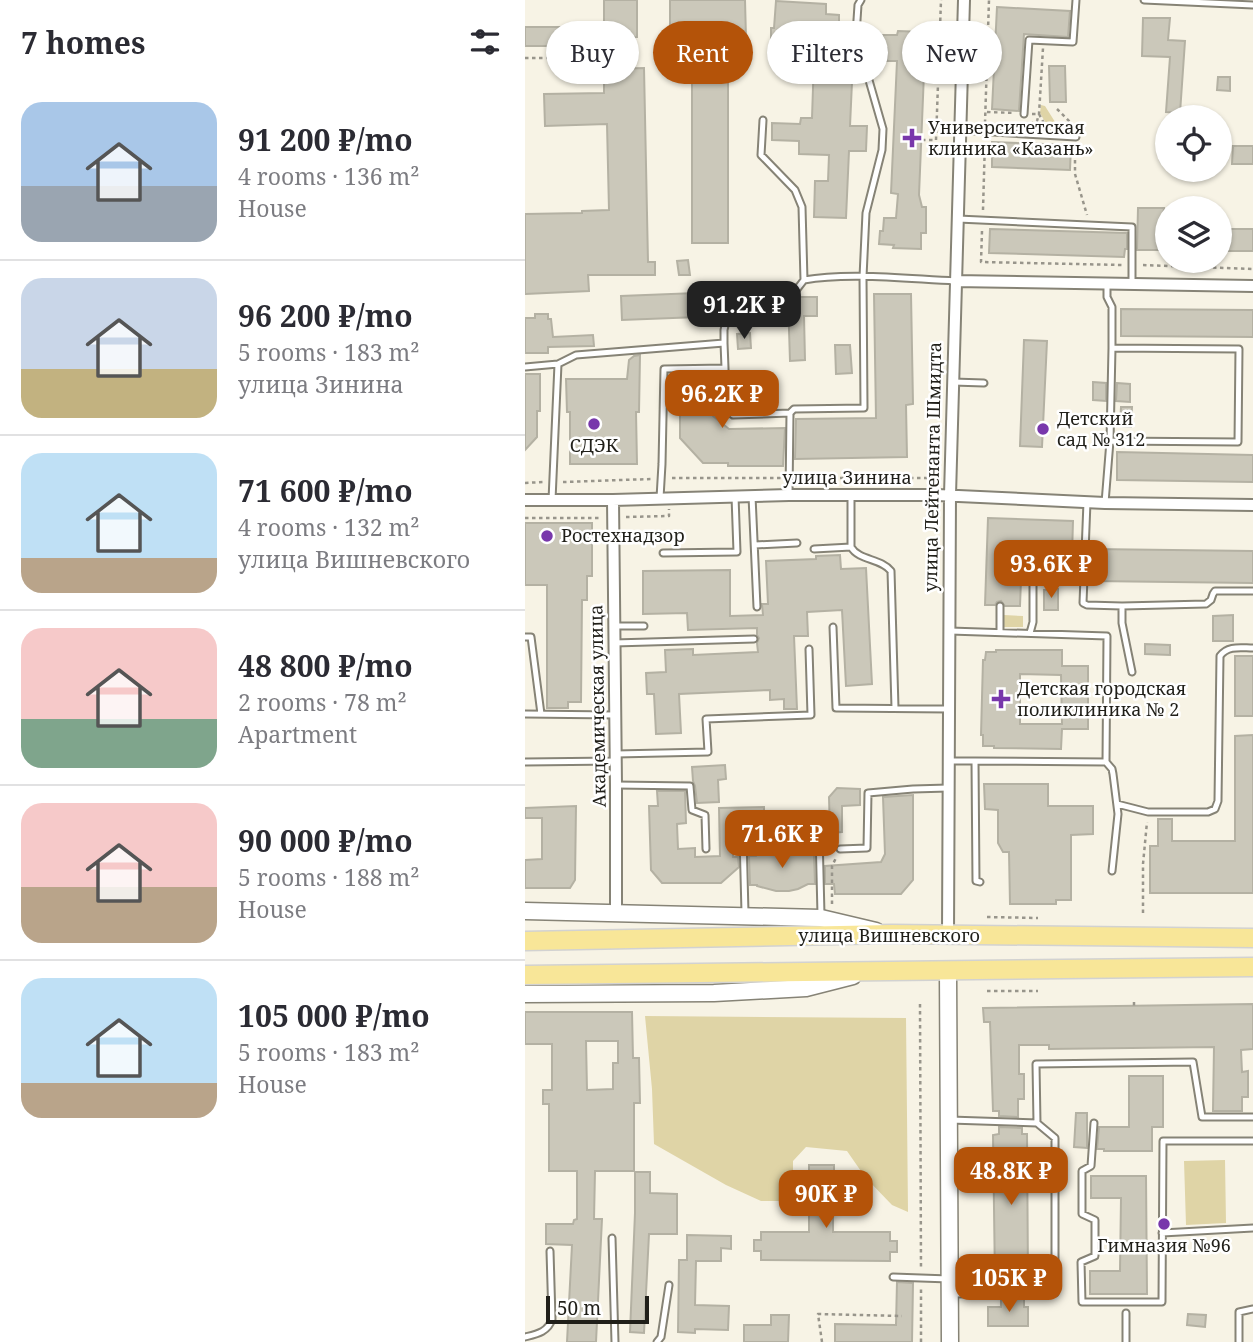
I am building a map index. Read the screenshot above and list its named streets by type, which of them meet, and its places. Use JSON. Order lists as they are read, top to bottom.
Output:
{
  "streets": {
    "main road": ["улица Вишневского"],
    "street": ["улица Лейтенанта Шмидта", "улица Зинина", "Академическая улица"]
  },
  "crossings": [
    ["улица Лейтенанта Шмидта", "улица Зинина"],
    ["улица Лейтенанта Шмидта", "улица Вишневского"],
    ["улица Зинина", "Академическая улица"]
  ],
  "places": {
    "health": ["Университетская клиника «Казань»", "Детская городская поликлиника № 2"],
    "other": [
      "СДЭК",
      "Детский сад № 312",
      "Ростехнадзор",
      "Гимназия №96"
    ]
  },
  "scale_bar": "50 m",
  "page": {
    "heading": "7 homes",
    "chip": [
      "Buy",
      "Rent",
      "Filters",
      "New"
    ],
    "list": [
      {
        "name": "91 200 ₽/mo",
        "note": "4 rooms · 136 m² · House"
      },
      {
        "name": "96 200 ₽/mo",
        "note": "5 rooms · 183 m² · улица Зинина"
      },
      {
        "name": "71 600 ₽/mo",
        "note": "4 rooms · 132 m² · улица Вишневского"
      },
      {
        "name": "48 800 ₽/mo",
        "note": "2 rooms · 78 m² · Apartment"
      },
      {
        "name": "90 000 ₽/mo",
        "note": "5 rooms · 188 m² · House"
      },
      {
        "name": "105 000 ₽/mo",
        "note": "5 rooms · 183 m² · House"
      }
    ],
    "price": [
      "91.2K ₽",
      "96.2K ₽",
      "93.6K ₽",
      "71.6K ₽",
      "48.8K ₽",
      "90K ₽",
      "105K ₽"
    ],
    "scale": "50 m"
  }
}
